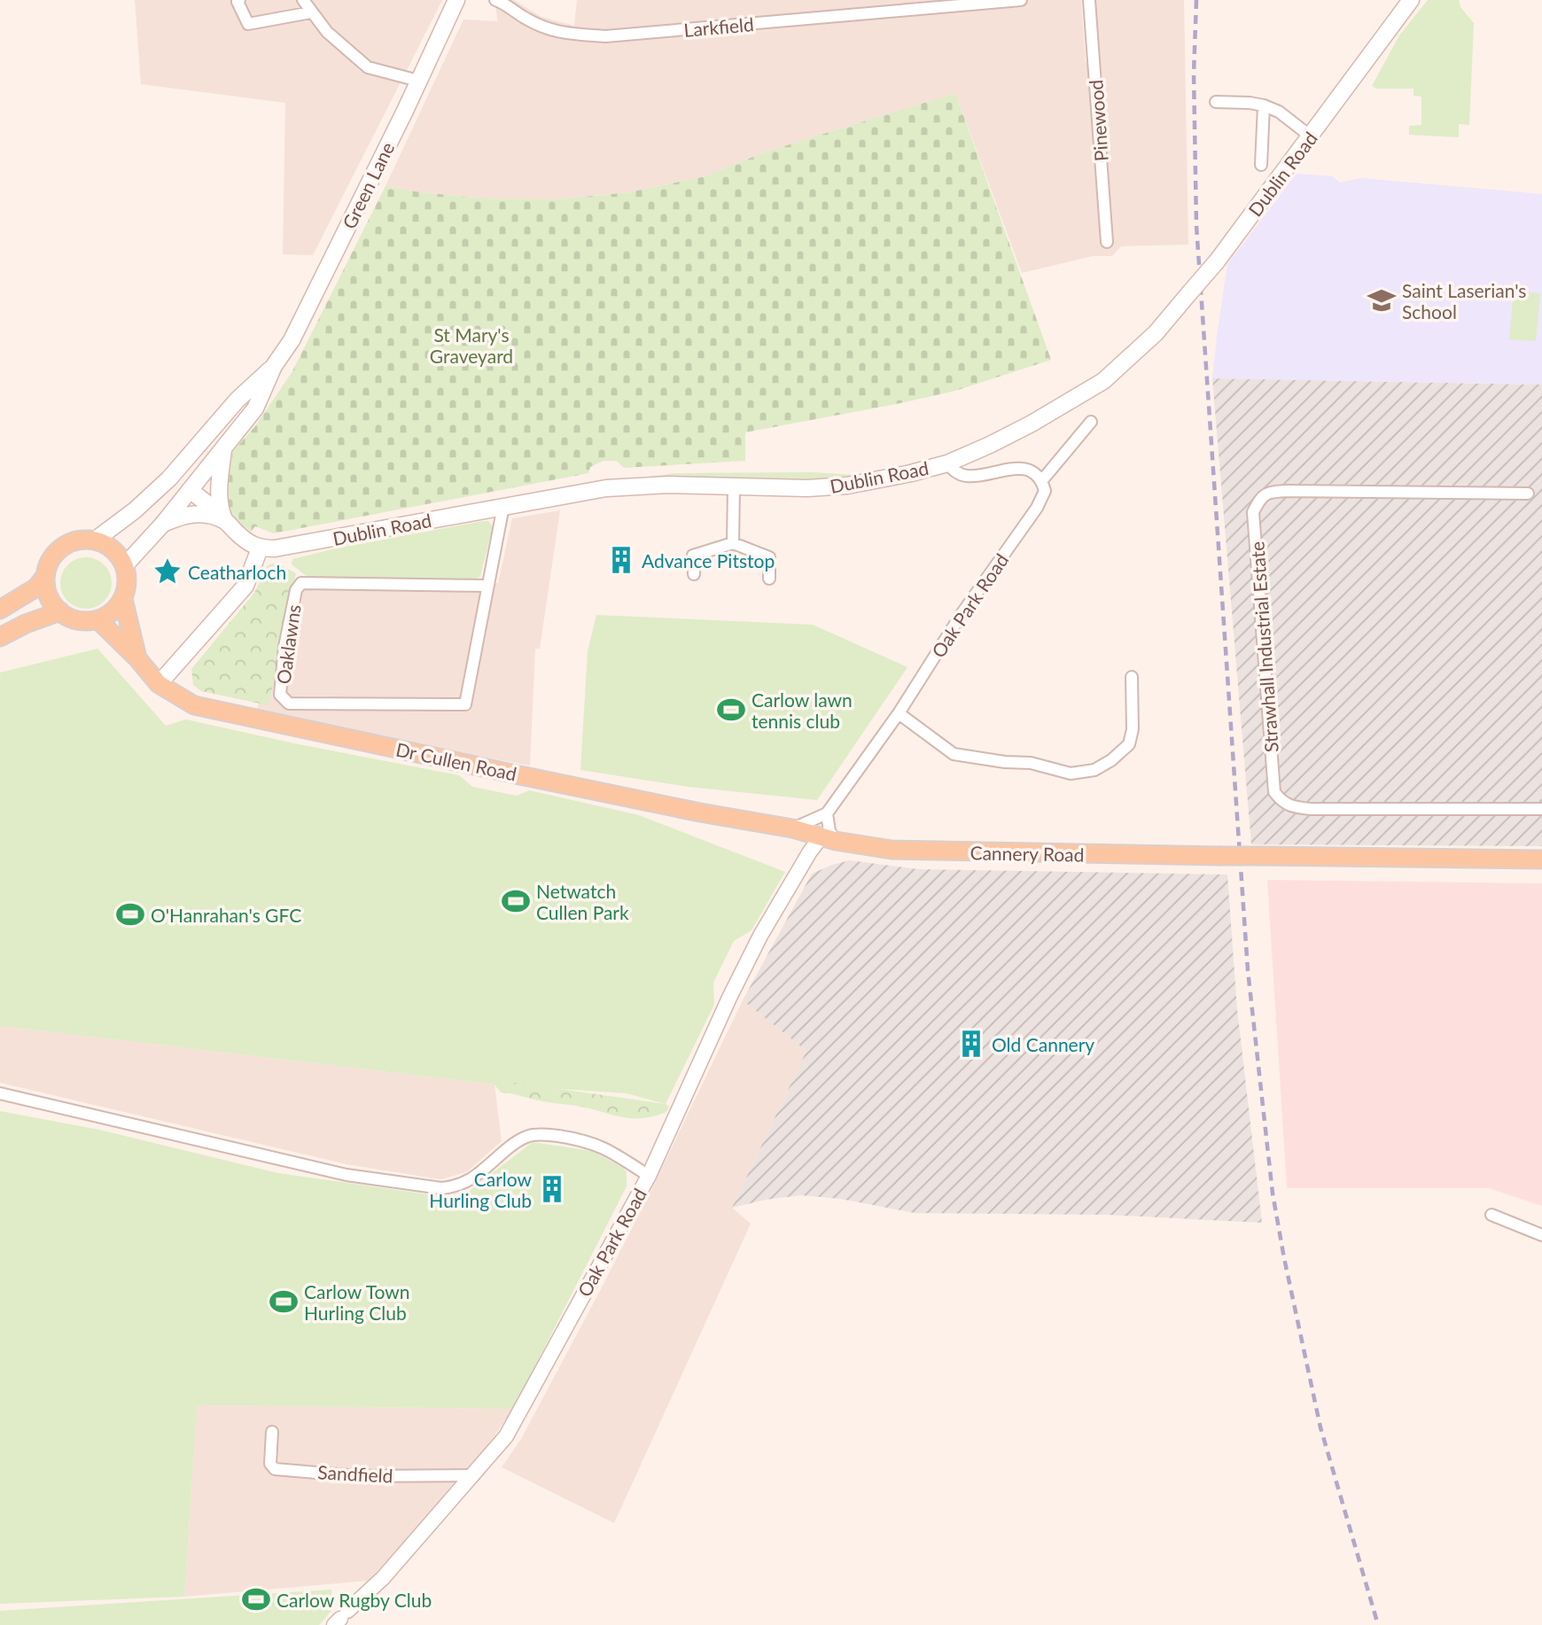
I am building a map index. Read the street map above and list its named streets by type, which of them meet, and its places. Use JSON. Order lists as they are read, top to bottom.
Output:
{
  "streets": {
    "main road": [
      "Dublin Road",
      "Green Lane",
      "Dr Cullen Road",
      "Cannery Road"
    ],
    "street": [
      "Larkfield",
      "Pinewood",
      "Oak Park Road",
      "Oaklawns",
      "Strawhall Industrial Estate",
      "Sandfield"
    ]
  },
  "crossings": [
    ["Dublin Road", "Oaklawns"],
    ["Oak Park Road", "Dr Cullen Road"],
    ["Oak Park Road", "Cannery Road"],
    ["Oak Park Road", "Sandfield"],
    ["Dr Cullen Road", "Cannery Road"]
  ],
  "parks": ["St Mary's Graveyard"],
  "places": {
    "school or university": ["Saint Laserian's School"],
    "building": ["Advance Pitstop", "Old Cannery", "Carlow Hurling Club"],
    "place": ["Ceatharloch"],
    "sports": [
      "Carlow lawn tennis club",
      "Netwatch Cullen Park",
      "O'Hanrahan's GFC",
      "Carlow Town Hurling Club",
      "Carlow Rugby Club"
    ]
  }
}
